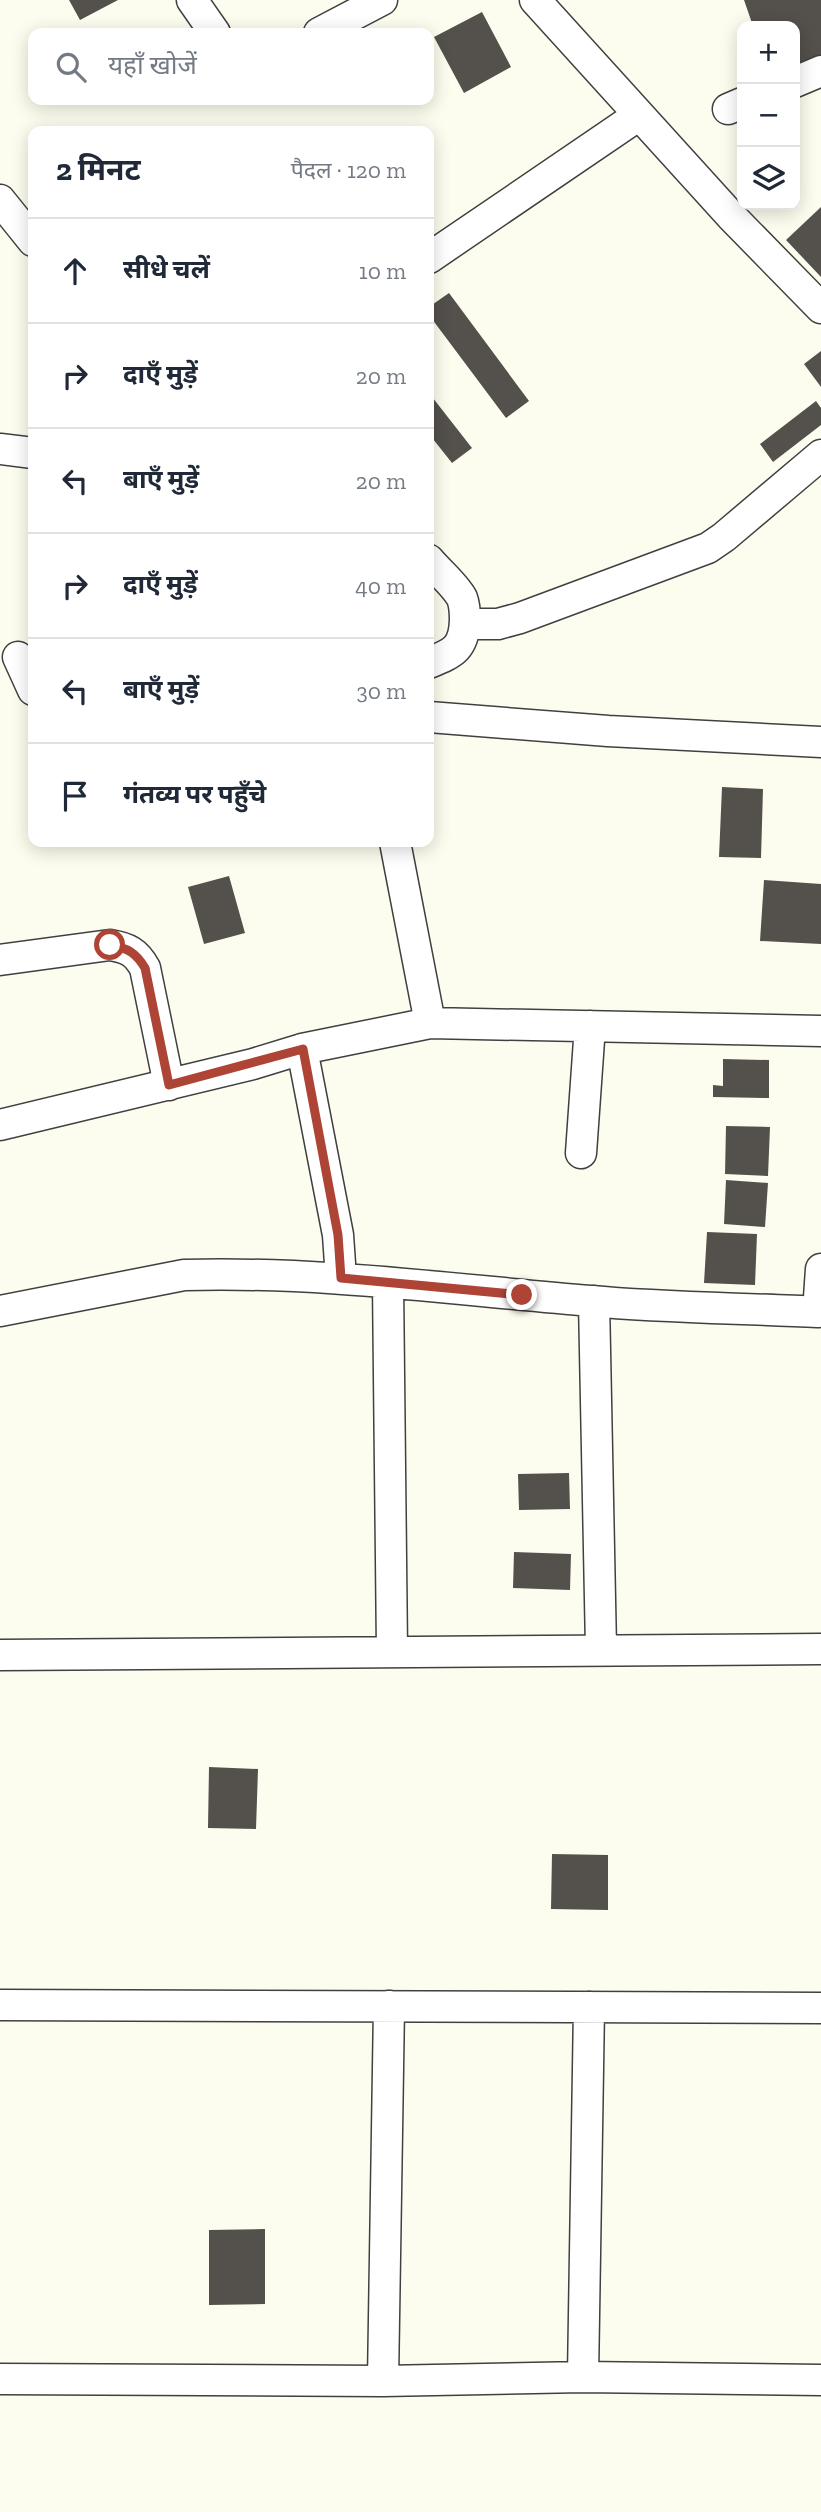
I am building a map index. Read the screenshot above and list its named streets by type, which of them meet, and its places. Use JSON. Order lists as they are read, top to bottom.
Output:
{
  "page": {
    "map_buttons": ["+", "−"],
    "search": "यहाँ खोजें",
    "heading": ["2 मिनट", "पैदल · 120 m"],
    "list": [
      ["सीधे चलें", "10 m"],
      ["दाएँ मुड़ें", "20 m"],
      ["बाएँ मुड़ें", "20 m"],
      ["दाएँ मुड़ें", "40 m"],
      ["बाएँ मुड़ें", "30 m"],
      "गंतव्य पर पहुँचे"
    ]
  }
}
